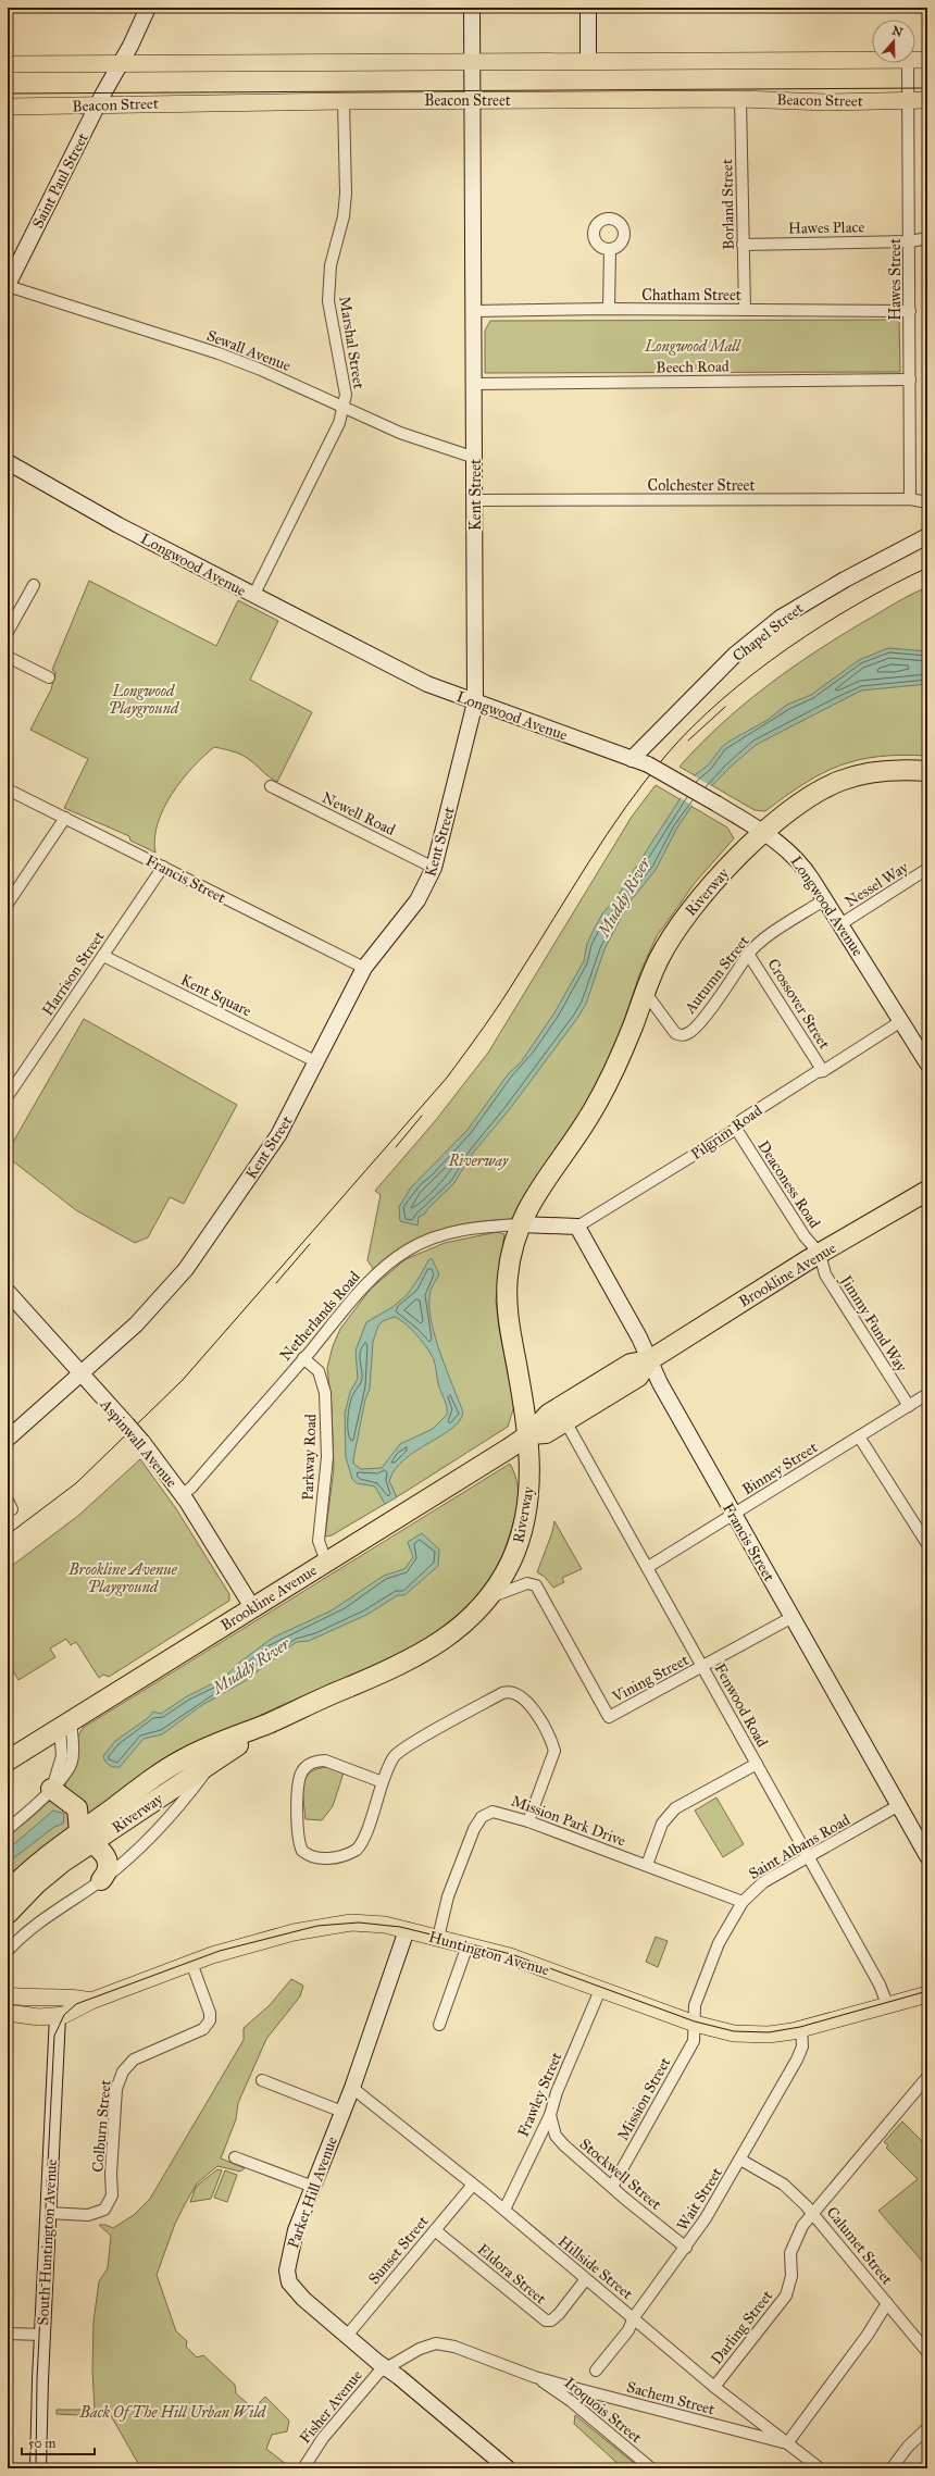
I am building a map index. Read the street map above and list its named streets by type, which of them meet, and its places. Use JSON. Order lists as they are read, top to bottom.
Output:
{
  "streets": {
    "highway": ["Riverway", "Brookline Avenue"],
    "main road": [
      "Beacon Street",
      "Saint Paul Street",
      "Kent Street",
      "Longwood Avenue",
      "Chapel Street",
      "Francis Street",
      "Aspinwall Avenue",
      "Huntington Avenue",
      "Parker Hill Avenue",
      "South Huntington Avenue"
    ],
    "street": [
      "Borland Street",
      "Hawes Place",
      "Hawes Street",
      "Chatham Street",
      "Marshal Street",
      "Sewall Avenue",
      "Beech Road",
      "Colchester Street",
      "Newell Road",
      "Nessel Way",
      "Harrison Street",
      "Autumn Street",
      "Kent Square",
      "Crossover Street",
      "Pilgrim Road",
      "Deaconess Road",
      "Netherlands Road",
      "Jimmy Fund Way",
      "Parkway Road",
      "Binney Street",
      "Vining Street",
      "Fenwood Road",
      "Mission Park Drive",
      "Saint Albans Road",
      "Frawley Street",
      "Mission Street",
      "Colburn Street",
      "Stockwell Street",
      "Wait Street",
      "Calumet Street",
      "Sunset Street",
      "Hillside Street",
      "Eldora Street",
      "Darling Street",
      "Sachem Street",
      "Fisher Avenue",
      "Iroquois Street"
    ]
  },
  "crossings": [
    ["Beacon Street", "Saint Paul Street"],
    ["Beacon Street", "Borland Street"],
    ["Beacon Street", "Hawes Street"],
    ["Beacon Street", "Marshal Street"],
    ["Beacon Street", "Kent Street"],
    ["Saint Paul Street", "Sewall Avenue"],
    ["Borland Street", "Hawes Place"],
    ["Borland Street", "Chatham Street"],
    ["Hawes Place", "Hawes Street"],
    ["Hawes Street", "Chatham Street"],
    ["Hawes Street", "Beech Road"],
    ["Hawes Street", "Colchester Street"],
    ["Chatham Street", "Kent Street"],
    ["Marshal Street", "Sewall Avenue"],
    ["Marshal Street", "Longwood Avenue"],
    ["Sewall Avenue", "Kent Street"],
    ["Beech Road", "Kent Street"],
    ["Colchester Street", "Kent Street"],
    ["Kent Street", "Longwood Avenue"],
    ["Kent Street", "Newell Road"],
    ["Kent Street", "Francis Street"],
    ["Kent Street", "Kent Square"],
    ["Kent Street", "Aspinwall Avenue"],
    ["Longwood Avenue", "Chapel Street"],
    ["Longwood Avenue", "Nessel Way"],
    ["Longwood Avenue", "Riverway"],
    ["Longwood Avenue", "Autumn Street"],
    ["Longwood Avenue", "Pilgrim Road"],
    ["Francis Street", "Harrison Street"],
    ["Francis Street", "Pilgrim Road"],
    ["Francis Street", "Brookline Avenue"],
    ["Francis Street", "Binney Street"],
    ["Francis Street", "Vining Street"],
    ["Francis Street", "Saint Albans Road"],
    ["Riverway", "Autumn Street"],
    ["Riverway", "Brookline Avenue"],
    ["Riverway", "Netherlands Road"],
    ["Riverway", "Vining Street"],
    ["Harrison Street", "Kent Square"],
    ["Autumn Street", "Crossover Street"],
    ["Crossover Street", "Pilgrim Road"],
    ["Pilgrim Road", "Deaconess Road"],
    ["Deaconess Road", "Brookline Avenue"],
    ["Deaconess Road", "Jimmy Fund Way"],
    ["Brookline Avenue", "Jimmy Fund Way"],
    ["Brookline Avenue", "Aspinwall Avenue"],
    ["Brookline Avenue", "Parkway Road"],
    ["Brookline Avenue", "Fenwood Road"],
    ["Netherlands Road", "Aspinwall Avenue"],
    ["Netherlands Road", "Parkway Road"],
    ["Jimmy Fund Way", "Binney Street"],
    ["Binney Street", "Fenwood Road"],
    ["Vining Street", "Fenwood Road"],
    ["Fenwood Road", "Saint Albans Road"],
    ["Fenwood Road", "Huntington Avenue"],
    ["Mission Park Drive", "Saint Albans Road"],
    ["Mission Park Drive", "Huntington Avenue"],
    ["Saint Albans Road", "Huntington Avenue"],
    ["Saint Albans Road", "Mission Street"],
    ["Huntington Avenue", "Frawley Street"],
    ["Huntington Avenue", "Mission Street"],
    ["Huntington Avenue", "Colburn Street"],
    ["Huntington Avenue", "Parker Hill Avenue"],
    ["Huntington Avenue", "Wait Street"],
    ["Huntington Avenue", "South Huntington Avenue"],
    ["Frawley Street", "Stockwell Street"],
    ["Frawley Street", "Hillside Street"],
    ["Mission Street", "Stockwell Street"],
    ["Colburn Street", "South Huntington Avenue"],
    ["Stockwell Street", "Wait Street"],
    ["Parker Hill Avenue", "Sunset Street"],
    ["Parker Hill Avenue", "Hillside Street"],
    ["Parker Hill Avenue", "Sachem Street"],
    ["Parker Hill Avenue", "Fisher Avenue"],
    ["Wait Street", "Hillside Street"],
    ["Calumet Street", "Darling Street"],
    ["Sunset Street", "Hillside Street"],
    ["Sunset Street", "Eldora Street"],
    ["Hillside Street", "Eldora Street"],
    ["Hillside Street", "Darling Street"],
    ["Hillside Street", "Sachem Street"],
    ["Sachem Street", "Fisher Avenue"],
    ["Sachem Street", "Iroquois Street"]
  ],
  "water": ["Muddy River"],
  "parks": [
    "Longwood Mall",
    "Longwood Playground",
    "Riverway",
    "Brookline Avenue Playground",
    "Back Of The Hill Urban Wild"
  ],
  "scale_bar": "50 m",
  "north": "top"
}
